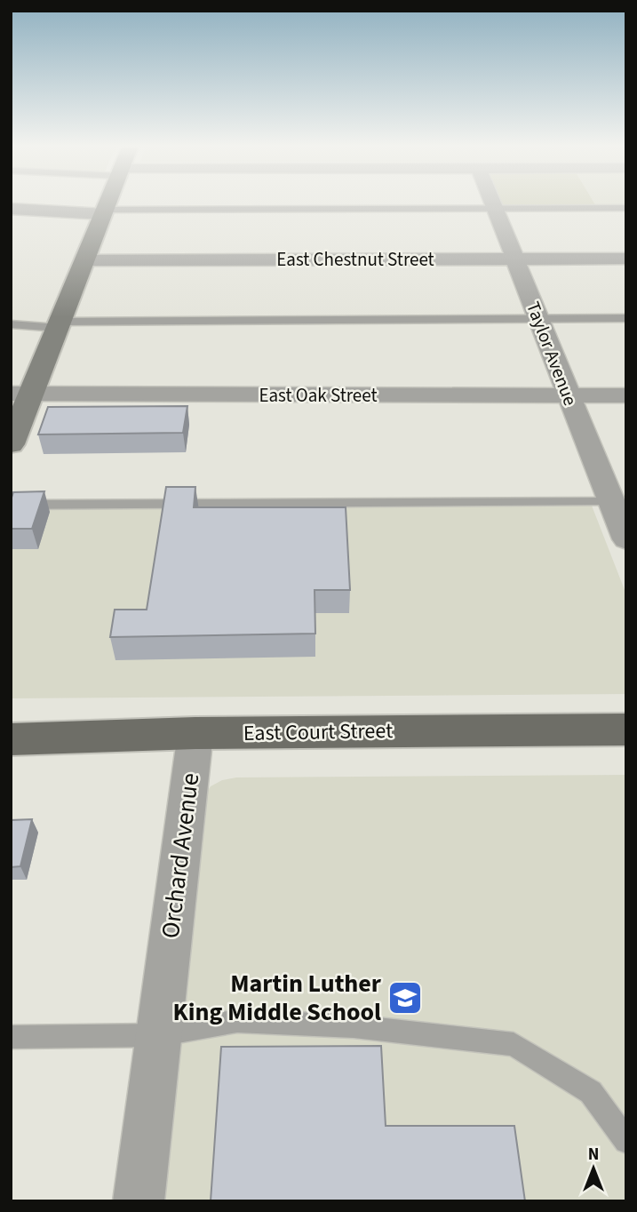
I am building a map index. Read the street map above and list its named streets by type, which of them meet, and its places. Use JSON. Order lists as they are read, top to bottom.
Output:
{
  "streets": {
    "main road": ["East Court Street"],
    "street": [
      "East Chestnut Street",
      "Taylor Avenue",
      "East Oak Street",
      "Orchard Avenue"
    ]
  },
  "crossings": [
    ["East Chestnut Street", "Taylor Avenue"],
    ["Taylor Avenue", "East Oak Street"],
    ["East Court Street", "Orchard Avenue"]
  ],
  "places": {
    "school or university": ["Martin Luther King Middle School"]
  },
  "north": "top"
}
